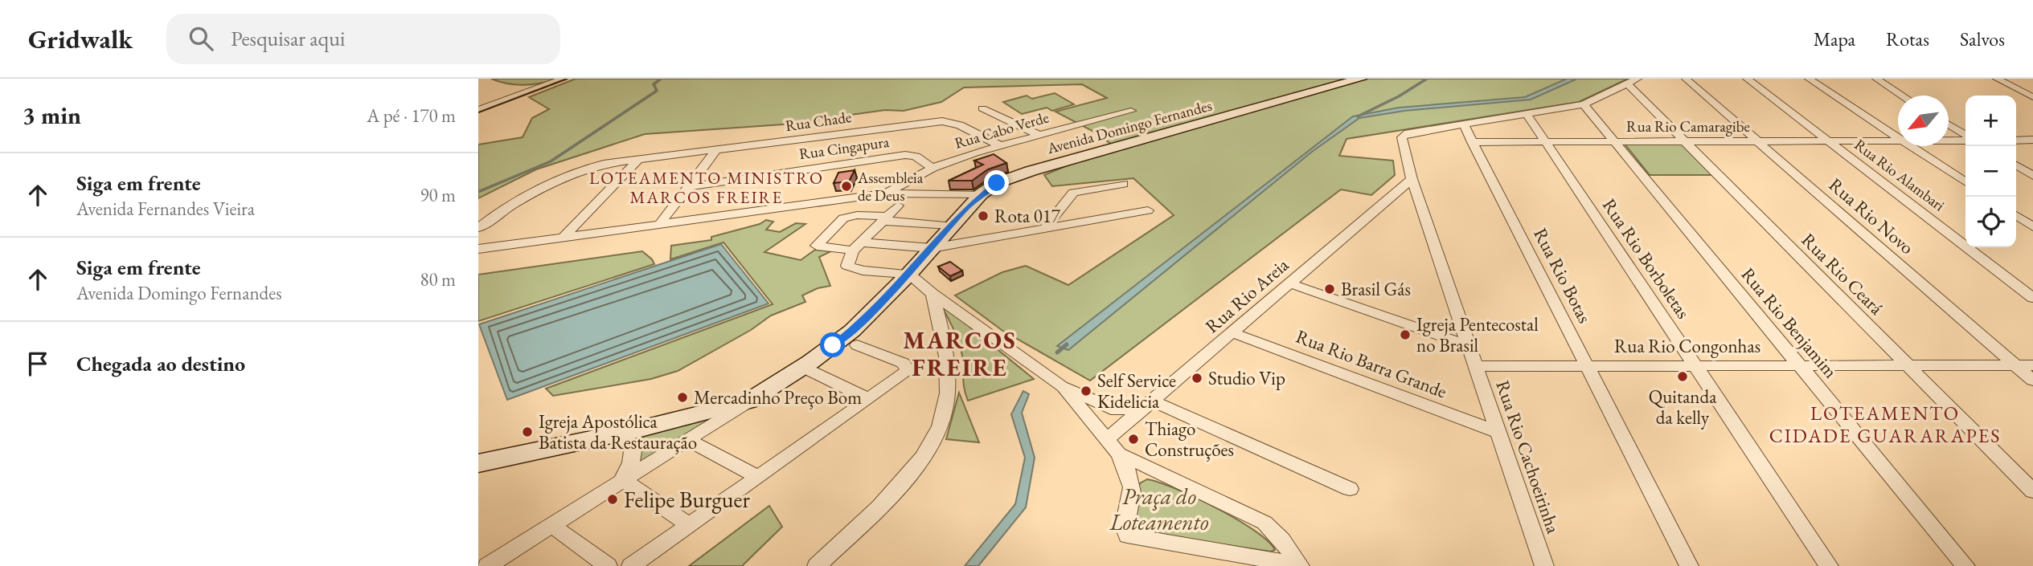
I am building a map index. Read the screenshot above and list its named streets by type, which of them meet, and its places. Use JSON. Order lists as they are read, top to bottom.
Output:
{
  "streets": {
    "main road": ["Avenida Domingo Fernandes"],
    "street": [
      "Rua Chade",
      "Rua Rio Camaragibe",
      "Rua Cabo Verde",
      "Rua Cingapura",
      "Rua Rio Alambari",
      "Rua Rio Novo",
      "Rua Rio Borboletas",
      "Rua Rio Ceará",
      "Rua Rio Botas",
      "Rua Rio Areia",
      "Rua Rio Benjamim",
      "Rua Rio Congonhas",
      "Rua Rio Barra Grande",
      "Rua Rio Cachoeirinha"
    ]
  },
  "crossings": [
    ["Rua Chade", "Rua Cabo Verde"],
    ["Rua Rio Camaragibe", "Rua Rio Alambari"],
    ["Rua Rio Camaragibe", "Rua Rio Novo"],
    ["Rua Rio Camaragibe", "Rua Rio Borboletas"],
    ["Rua Rio Camaragibe", "Rua Rio Ceará"],
    ["Rua Rio Camaragibe", "Rua Rio Botas"],
    ["Rua Rio Camaragibe", "Rua Rio Benjamim"],
    ["Rua Cabo Verde", "Rua Cingapura"],
    ["Rua Rio Novo", "Rua Rio Congonhas"],
    ["Rua Rio Borboletas", "Rua Rio Congonhas"],
    ["Rua Rio Ceará", "Rua Rio Congonhas"],
    ["Rua Rio Botas", "Rua Rio Congonhas"],
    ["Rua Rio Botas", "Rua Rio Cachoeirinha"],
    ["Rua Rio Areia", "Rua Rio Barra Grande"],
    ["Rua Rio Areia", "Rua Rio Cachoeirinha"],
    ["Rua Rio Benjamim", "Rua Rio Congonhas"],
    ["Rua Rio Congonhas", "Rua Rio Cachoeirinha"],
    ["Rua Rio Barra Grande", "Rua Rio Cachoeirinha"]
  ],
  "districts": ["LOTEAMENTO MINISTRO MARCOS FREIRE", "MARCOS FREIRE", "LOTEAMENTO CIDADE GUARARAPES"],
  "parks": ["Praça do Loteamento"],
  "places": [
    "Assembleia de Deus",
    "Rota 017",
    "Brasil Gás",
    "Igreja Pentecostal no Brasil",
    "Quitanda da kelly",
    "Studio Vip",
    "Self Service Kidelicia",
    "Mercadinho Preço Bom",
    "Igreja Apostólica Batista da Restauração",
    "Thiago Construções",
    "Felipe Burguer"
  ],
  "north": "bottom left",
  "page": {
    "header": "Gridwalk",
    "search": "Pesquisar aqui",
    "nav": ["Mapa", "Rotas", "Salvos"],
    "heading": ["3 min", "A pé · 170 m"],
    "map_buttons": ["+", "−"],
    "list": [
      ["Siga em frente", "Avenida Fernandes Vieira", "90 m"],
      ["Siga em frente", "Avenida Domingo Fernandes", "80 m"],
      "Chegada ao destino"
    ]
  }
}
